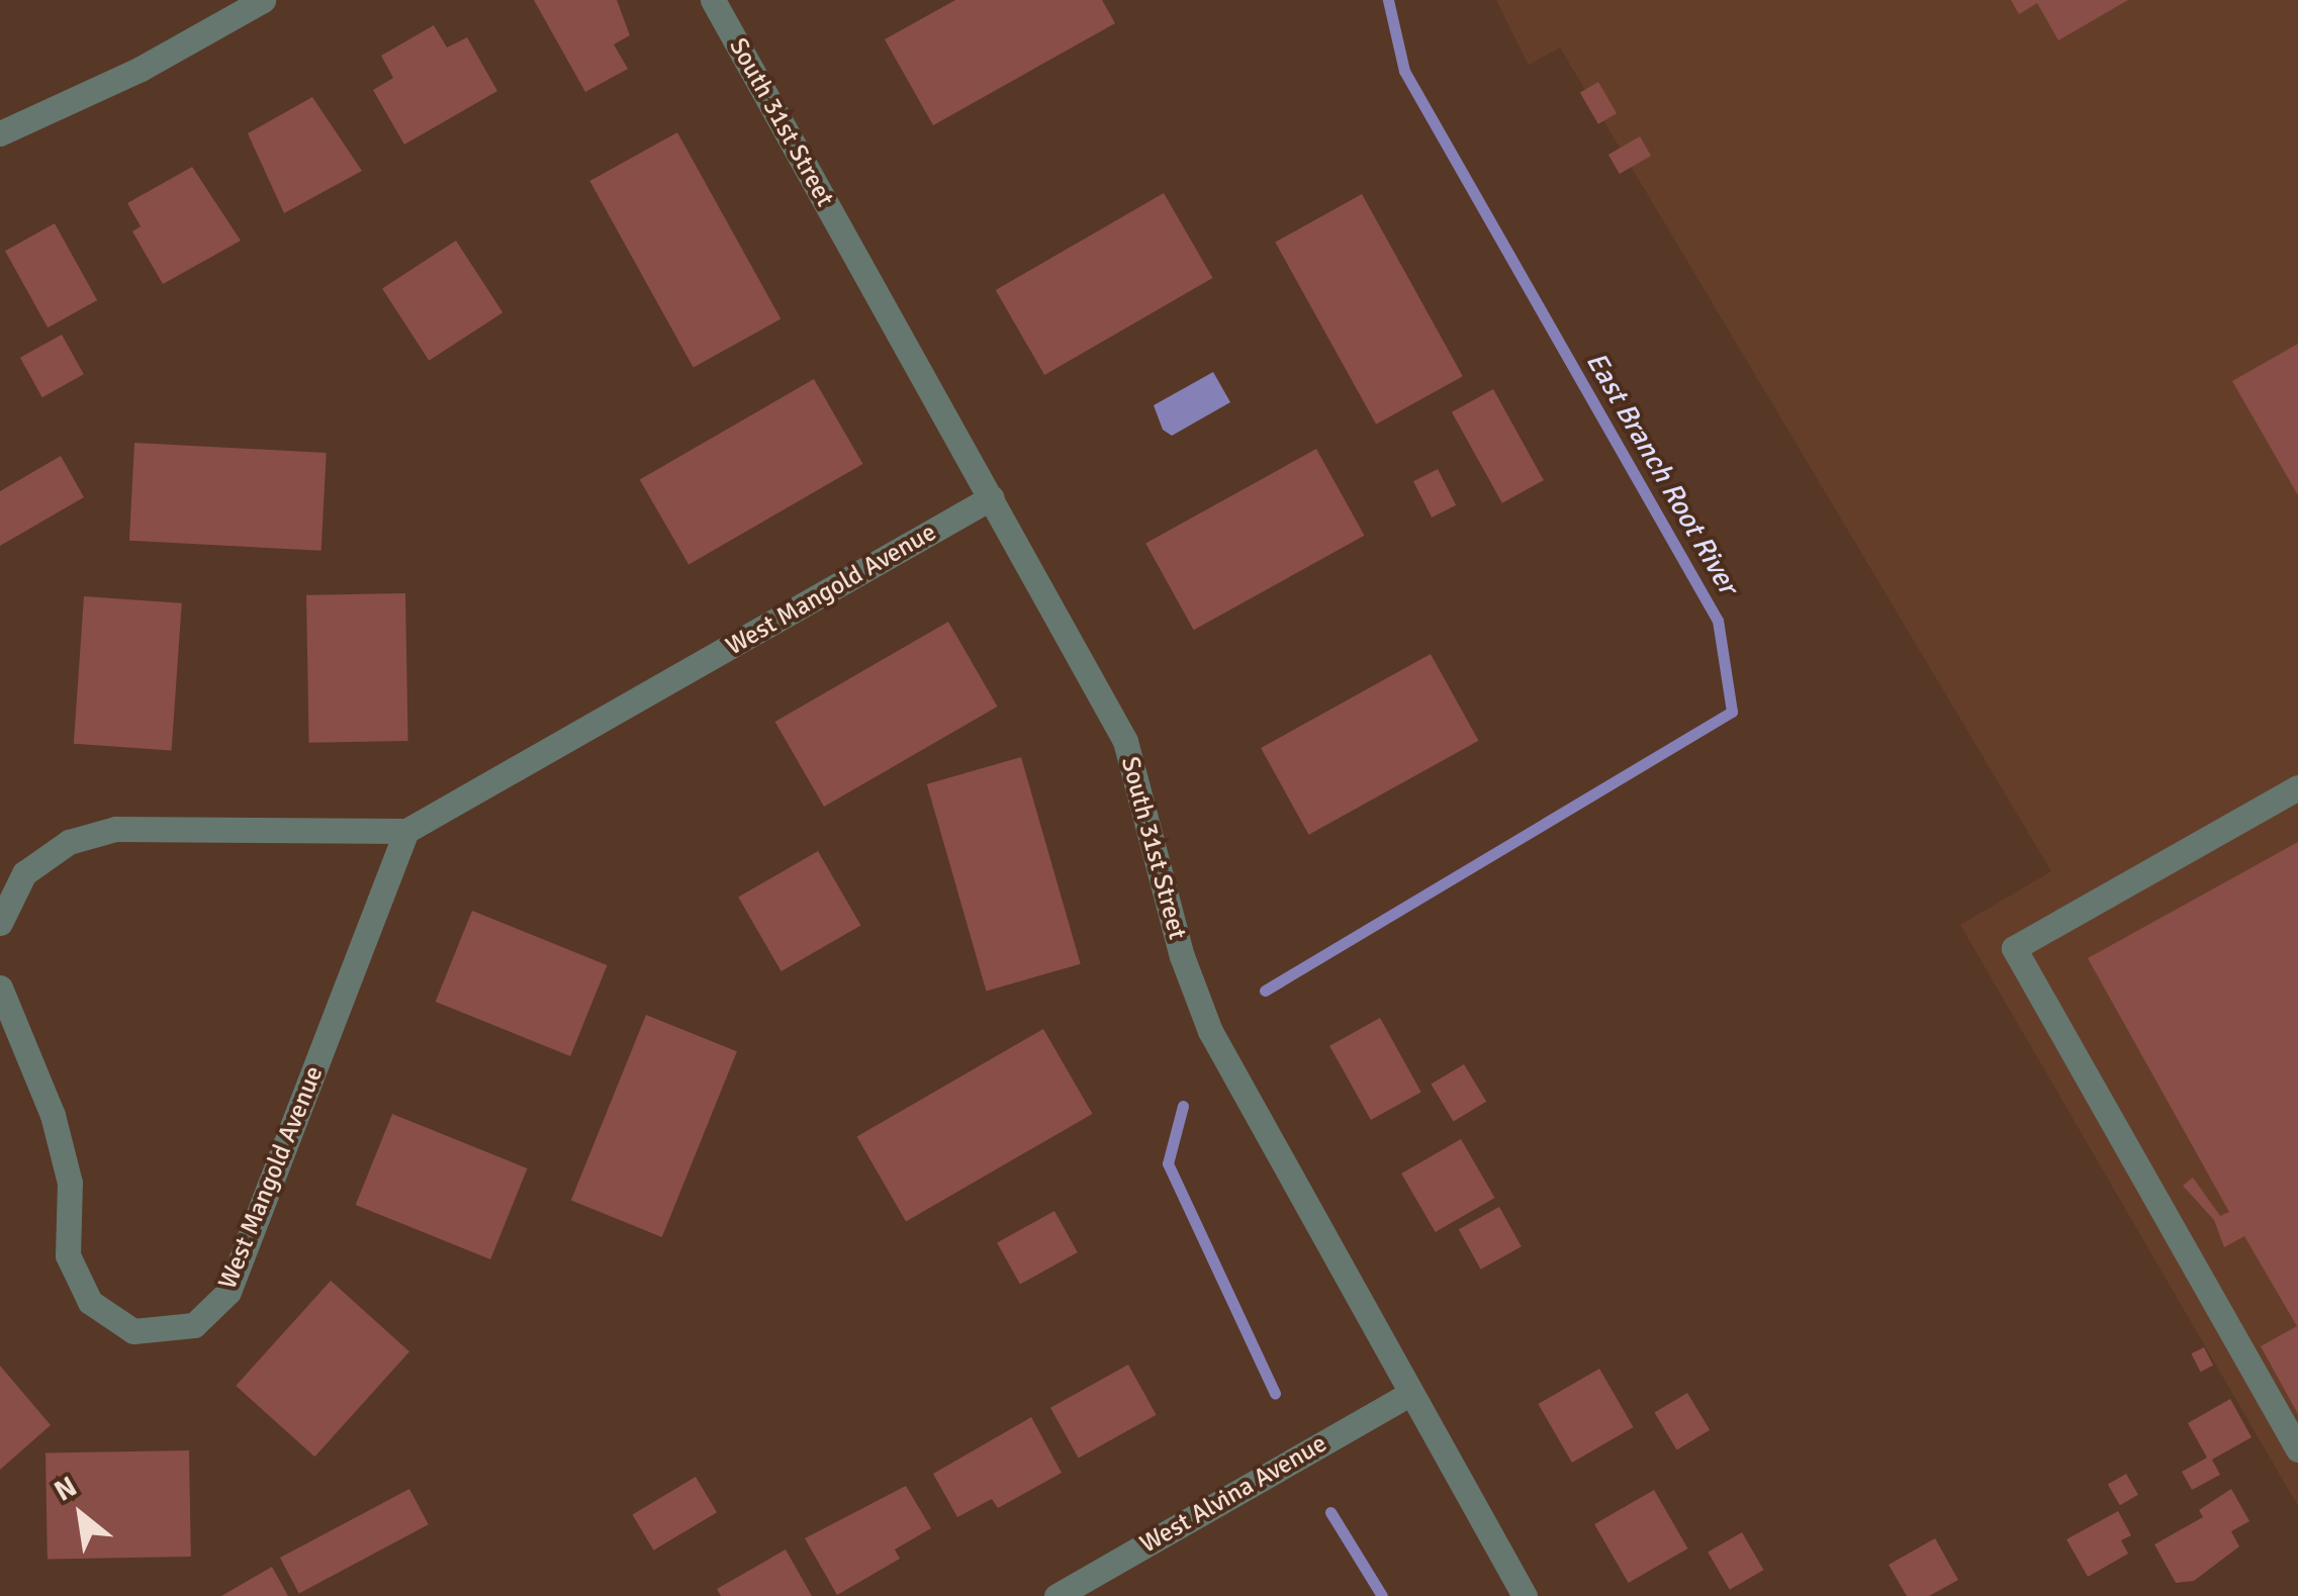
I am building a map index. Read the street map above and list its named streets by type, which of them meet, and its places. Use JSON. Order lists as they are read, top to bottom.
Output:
{
  "streets": {
    "street": ["South 31st Street", "West Mangold Avenue", "West Alvina Avenue"]
  },
  "crossings": [
    ["South 31st Street", "West Mangold Avenue"],
    ["South 31st Street", "West Alvina Avenue"]
  ],
  "water": ["East Branch Root River"],
  "north": "top left"
}
